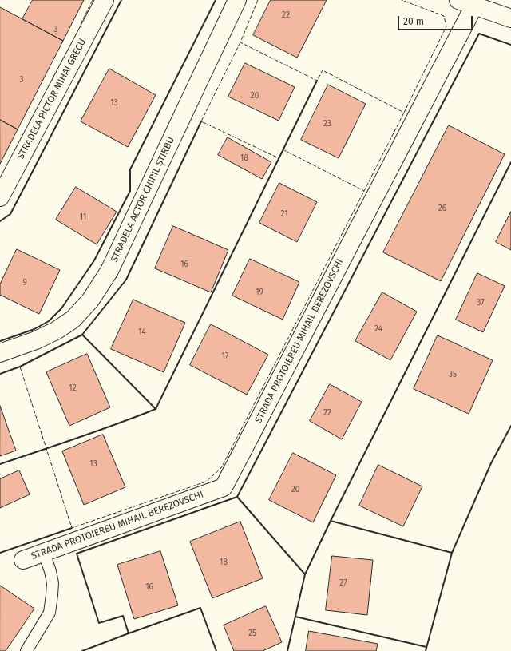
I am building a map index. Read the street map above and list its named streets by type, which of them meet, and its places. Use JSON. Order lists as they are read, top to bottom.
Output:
{
  "streets": {
    "street": ["STRADELA PICTOR MIHAI GRECU", "STRADELA ACTOR CHIRIL ȘTIRBU", "STRADA PROTOIEREU MIHAIL BEREZOVSCHI"]
  },
  "house_numbers": [
    "22",
    "3",
    "3",
    "20",
    "13",
    "23",
    "18",
    "26",
    "21",
    "11",
    "16",
    "9",
    "19",
    "37",
    "24",
    "14",
    "17",
    "35",
    "12",
    "22",
    "13",
    "20",
    "18",
    "27",
    "16",
    "25"
  ],
  "scale_bar": "20 m"
}
